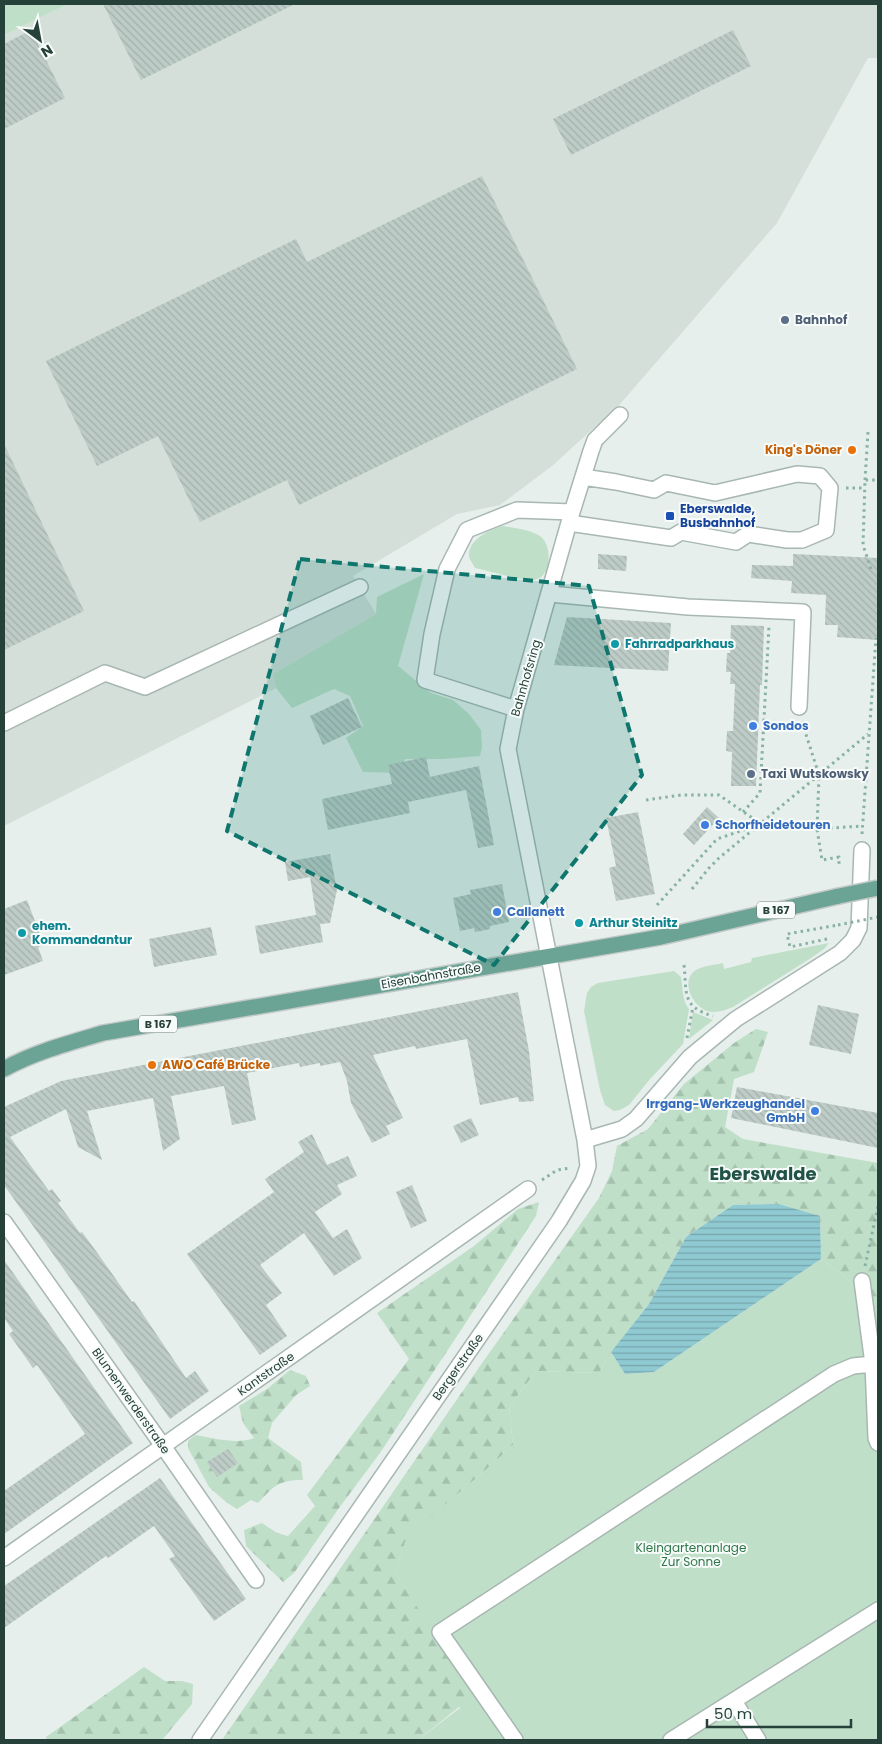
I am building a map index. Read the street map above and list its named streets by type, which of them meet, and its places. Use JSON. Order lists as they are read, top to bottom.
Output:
{
  "streets": {
    "main road": ["B 167", "Eisenbahnstraße"],
    "street": [
      "Bahnhofsring",
      "Bergerstraße",
      "Kantstraße",
      "Blumenwerderstraße"
    ]
  },
  "crossings": [
    ["Bahnhofsring", "Eisenbahnstraße"],
    ["Bahnhofsring", "Bergerstraße"],
    ["Eisenbahnstraße", "Bergerstraße"],
    ["Kantstraße", "Blumenwerderstraße"]
  ],
  "districts": ["Eberswalde"],
  "parks": ["Kleingartenanlage Zur Sonne"],
  "places": {
    "other": [
      "Bahnhof",
      "King's Döner",
      "Fahrradparkhaus",
      "Sondos",
      "Taxi Wutskowsky",
      "Schorfheidetouren",
      "Callanett",
      "Arthur Steinitz",
      "ehem. Kommandantur",
      "AWO Café Brücke",
      "Irrgang-Werkzeughandel GmbH"
    ],
    "transit": ["Eberswalde, Busbahnhof"]
  },
  "scale_bar": "50 m",
  "north": "bottom right"
}
